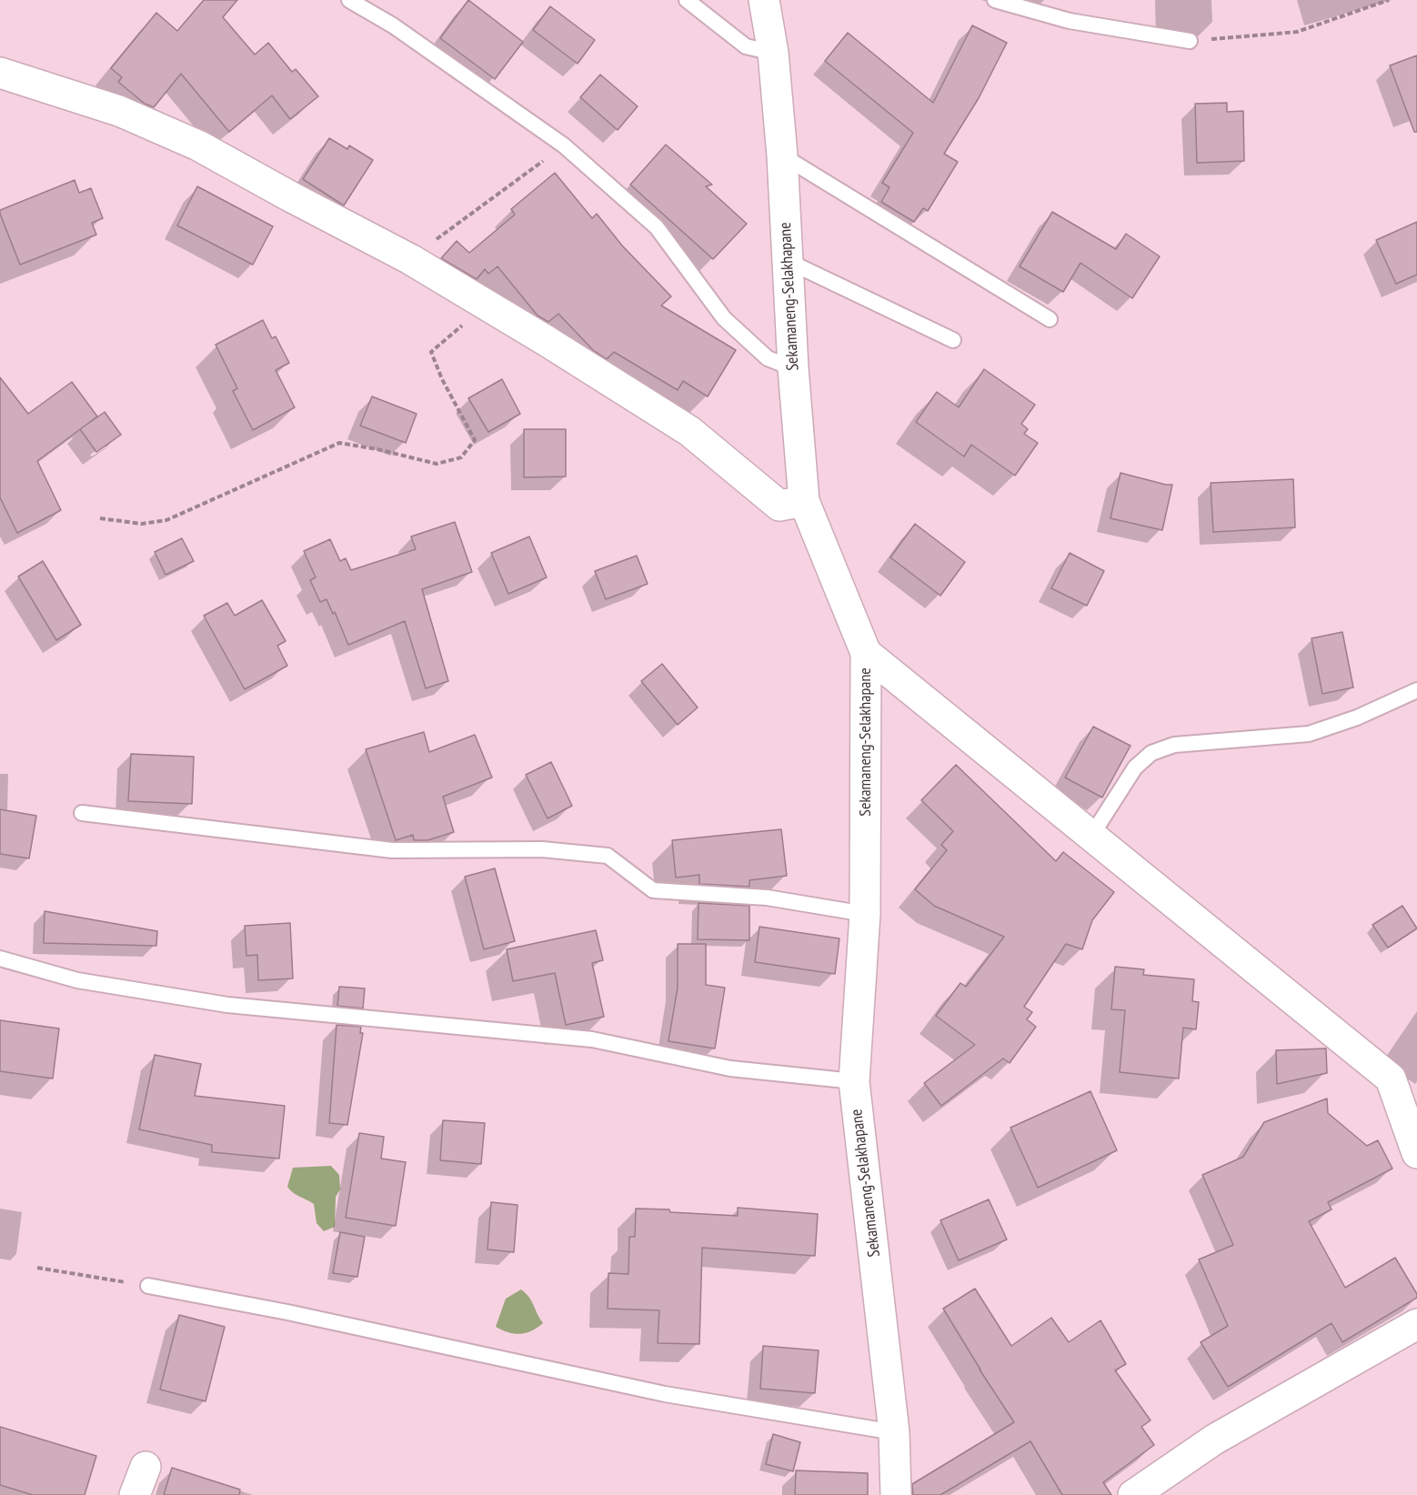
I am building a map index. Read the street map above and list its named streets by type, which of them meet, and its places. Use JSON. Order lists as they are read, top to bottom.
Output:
{
  "streets": {
    "street": ["Sekamaneng-Selakhapane"]
  }
}
